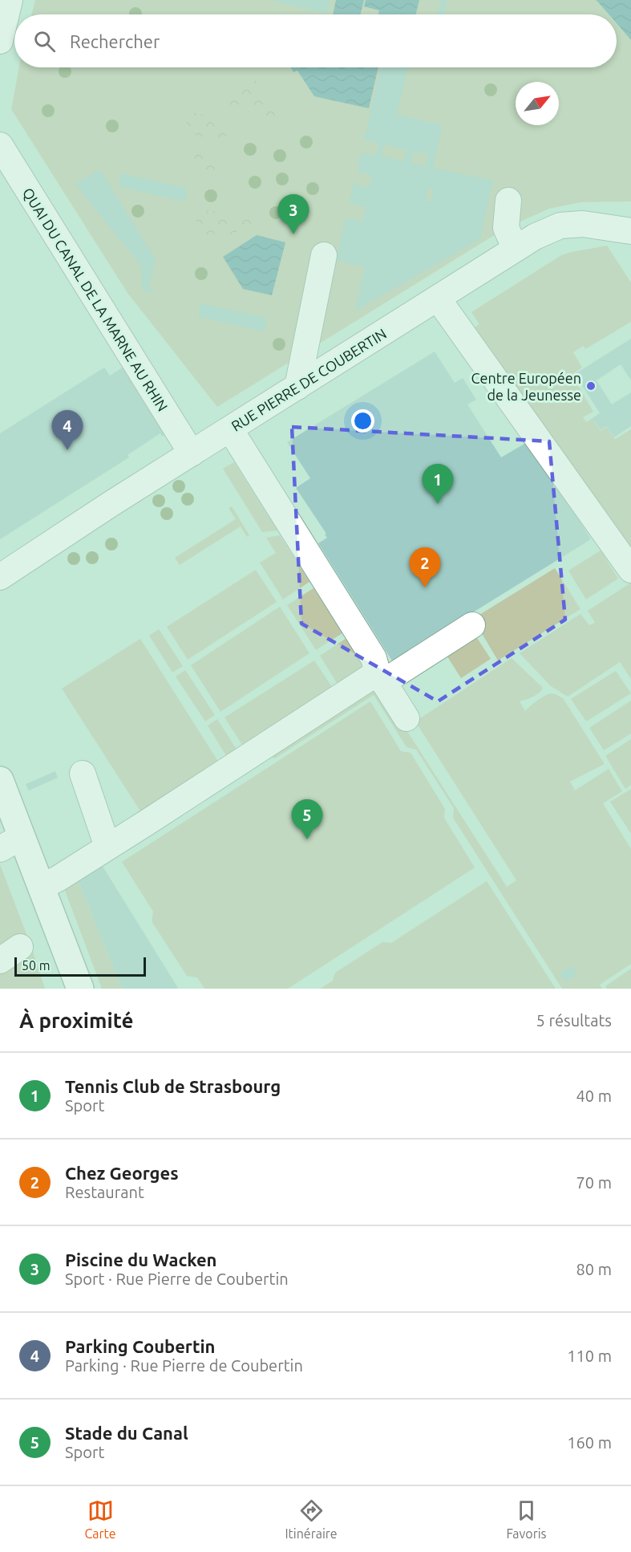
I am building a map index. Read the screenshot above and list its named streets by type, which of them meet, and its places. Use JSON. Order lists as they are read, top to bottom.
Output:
{
  "streets": {
    "street": ["QUAI DU CANAL DE LA MARNE AU RHIN", "RUE PIERRE DE COUBERTIN"]
  },
  "crossings": [
    ["QUAI DU CANAL DE LA MARNE AU RHIN", "RUE PIERRE DE COUBERTIN"]
  ],
  "places": ["Centre Européen de la Jeunesse"],
  "scale_bar": "50 m",
  "north": "top right",
  "page": {
    "search": "Rechercher",
    "pins": [
      "3",
      "4",
      "1",
      "2",
      "5"
    ],
    "scale": "50 m",
    "heading": ["À proximité", "5 résultats"],
    "list": [
      {
        "mark": "1",
        "name": "Tennis Club de Strasbourg",
        "note": "Sport",
        "value": "40 m"
      },
      {
        "mark": "2",
        "name": "Chez Georges",
        "note": "Restaurant",
        "value": "70 m"
      },
      {
        "mark": "3",
        "name": "Piscine du Wacken",
        "note": "Sport · Rue Pierre de Coubertin",
        "value": "80 m"
      },
      {
        "mark": "4",
        "name": "Parking Coubertin",
        "note": "Parking · Rue Pierre de Coubertin",
        "value": "110 m"
      },
      {
        "mark": "5",
        "name": "Stade du Canal",
        "note": "Sport",
        "value": "160 m"
      }
    ],
    "nav": ["Carte", "Itinéraire", "Favoris"]
  }
}
